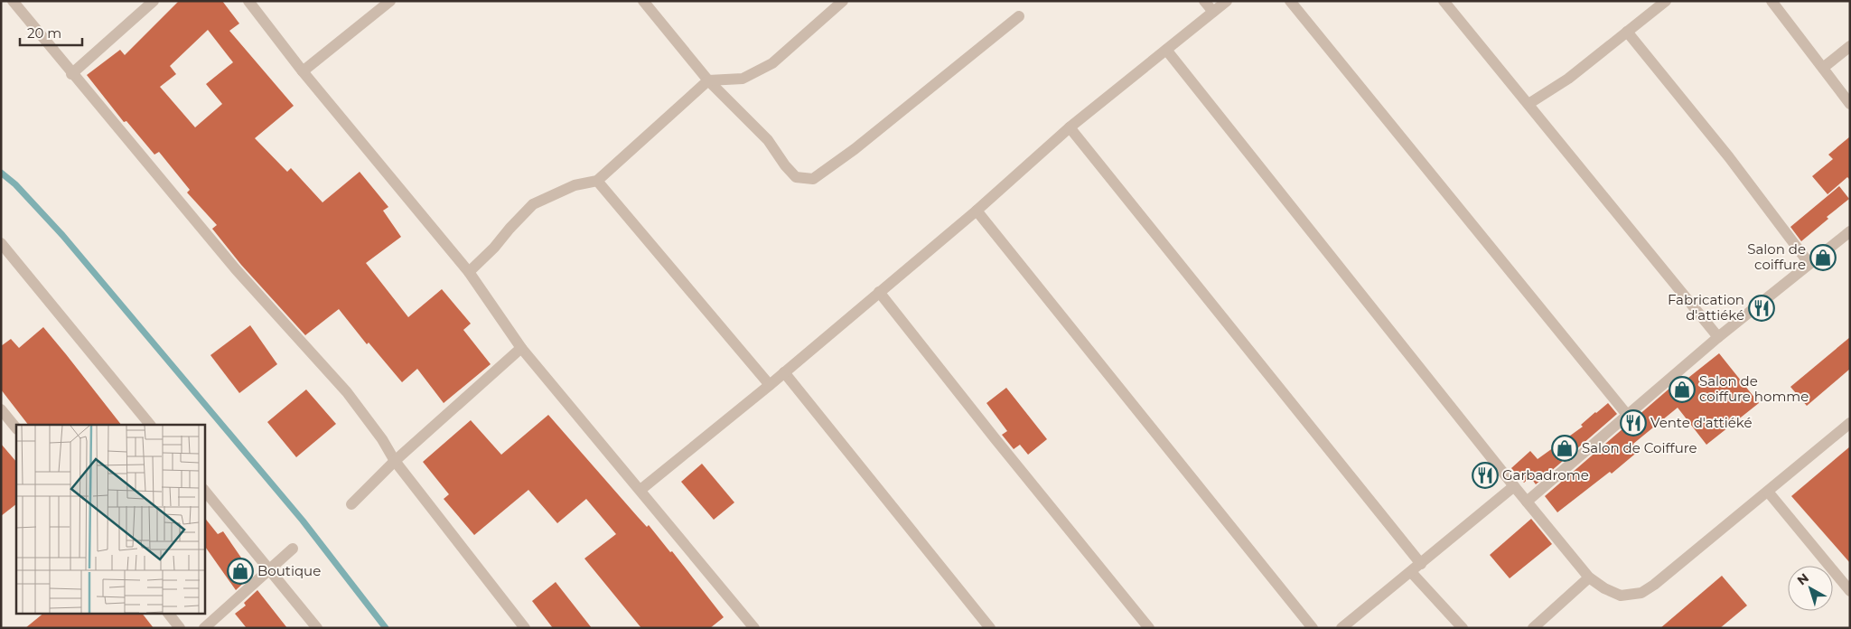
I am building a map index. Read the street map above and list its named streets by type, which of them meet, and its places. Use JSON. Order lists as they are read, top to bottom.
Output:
{
  "places": {
    "shop": [
      "Salon de coiffure",
      "Salon de coiffure homme",
      "Salon de Coiffure",
      "Boutique"
    ],
    "restaurant": ["Fabrication d'attiéké", "Vente d'attiéké", "Garbadrome"]
  },
  "scale_bar": "20 m",
  "north": "top left"
}
